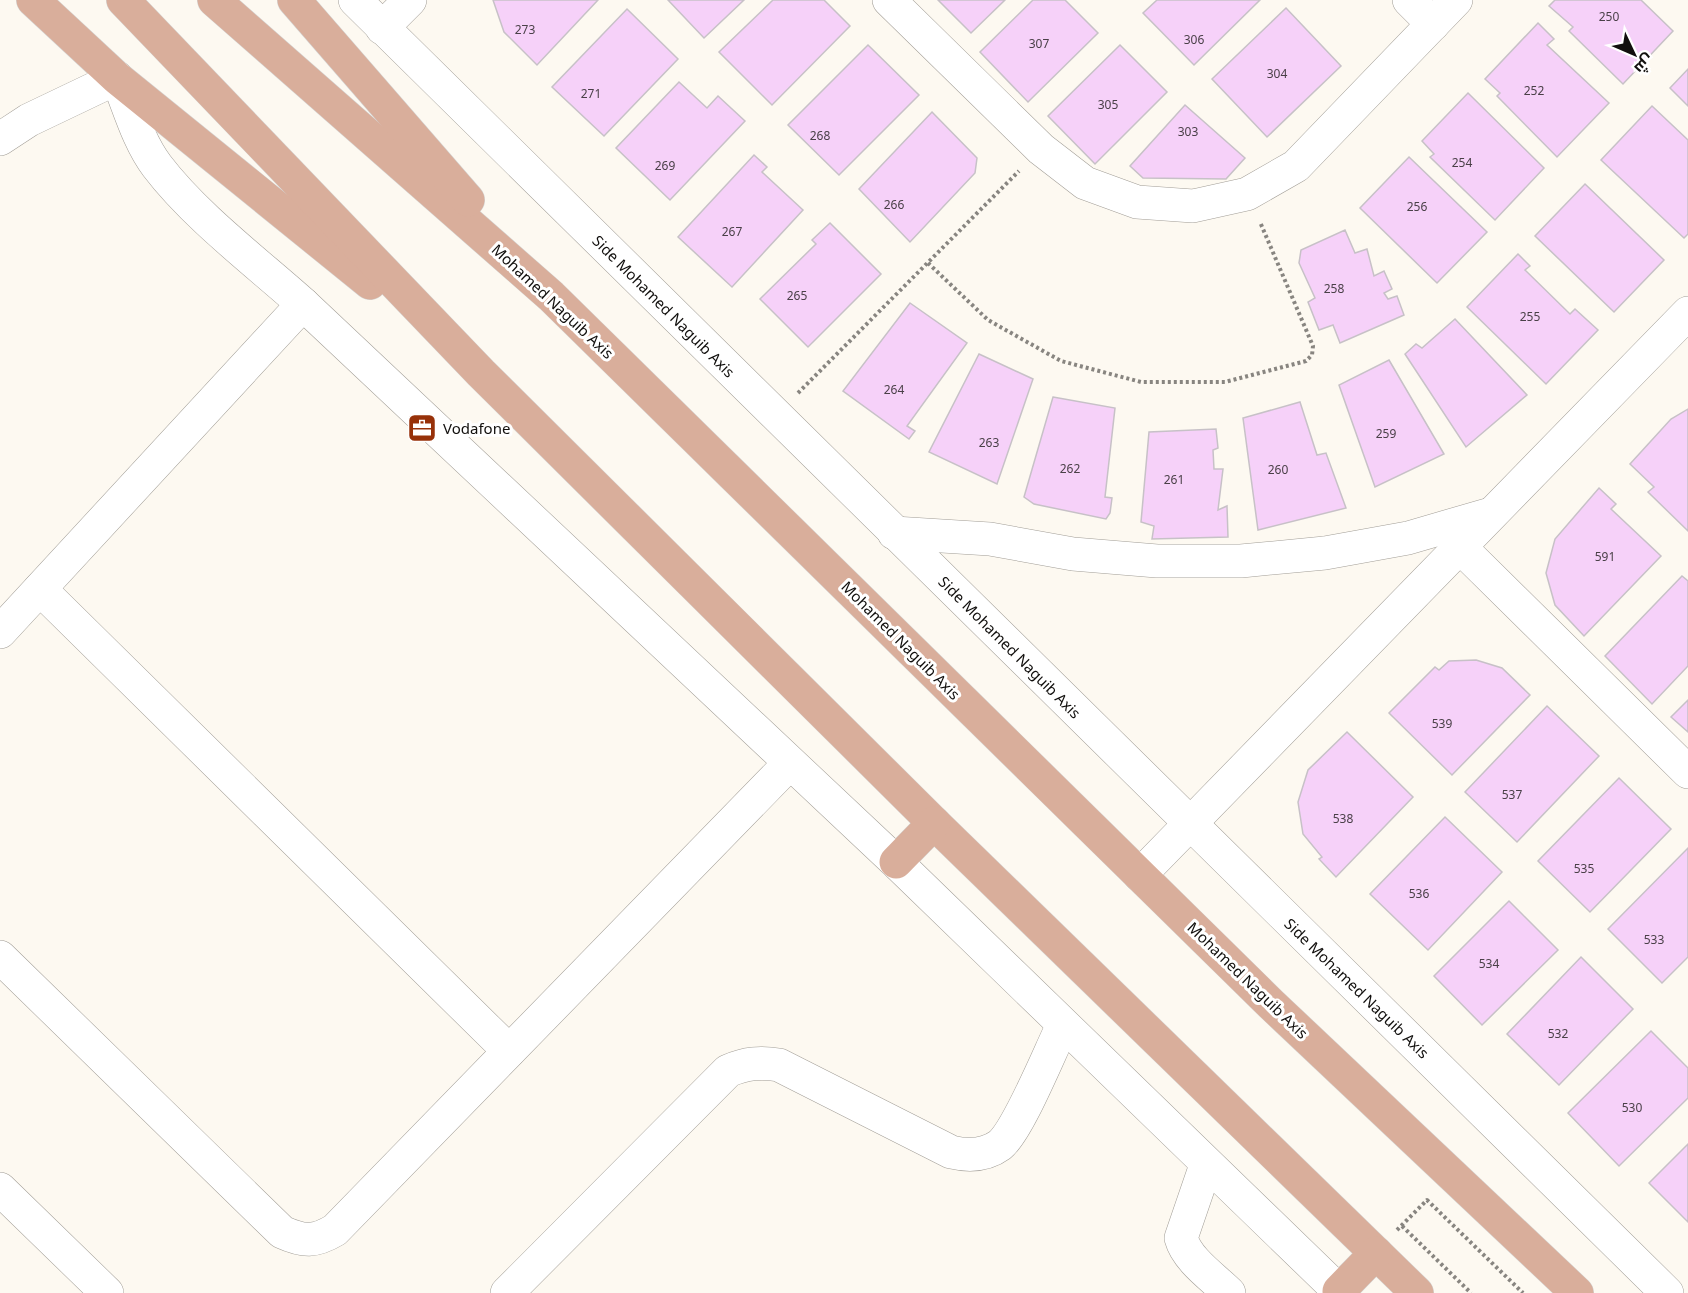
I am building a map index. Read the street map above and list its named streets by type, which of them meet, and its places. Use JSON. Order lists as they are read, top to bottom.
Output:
{
  "streets": {
    "main road": ["Mohamed Naguib Axis"],
    "street": ["Side Mohamed Naguib Axis"]
  },
  "places": {
    "office": ["Vodafone"]
  },
  "house_numbers": [
    "250",
    "273",
    "306",
    "307",
    "304",
    "252",
    "271",
    "305",
    "303",
    "268",
    "254",
    "269",
    "266",
    "256",
    "267",
    "258",
    "265",
    "255",
    "264",
    "259",
    "263",
    "262",
    "260",
    "261",
    "591",
    "539",
    "537",
    "538",
    "535",
    "536",
    "533",
    "534",
    "532",
    "530"
  ],
  "north": "bottom right"
}
